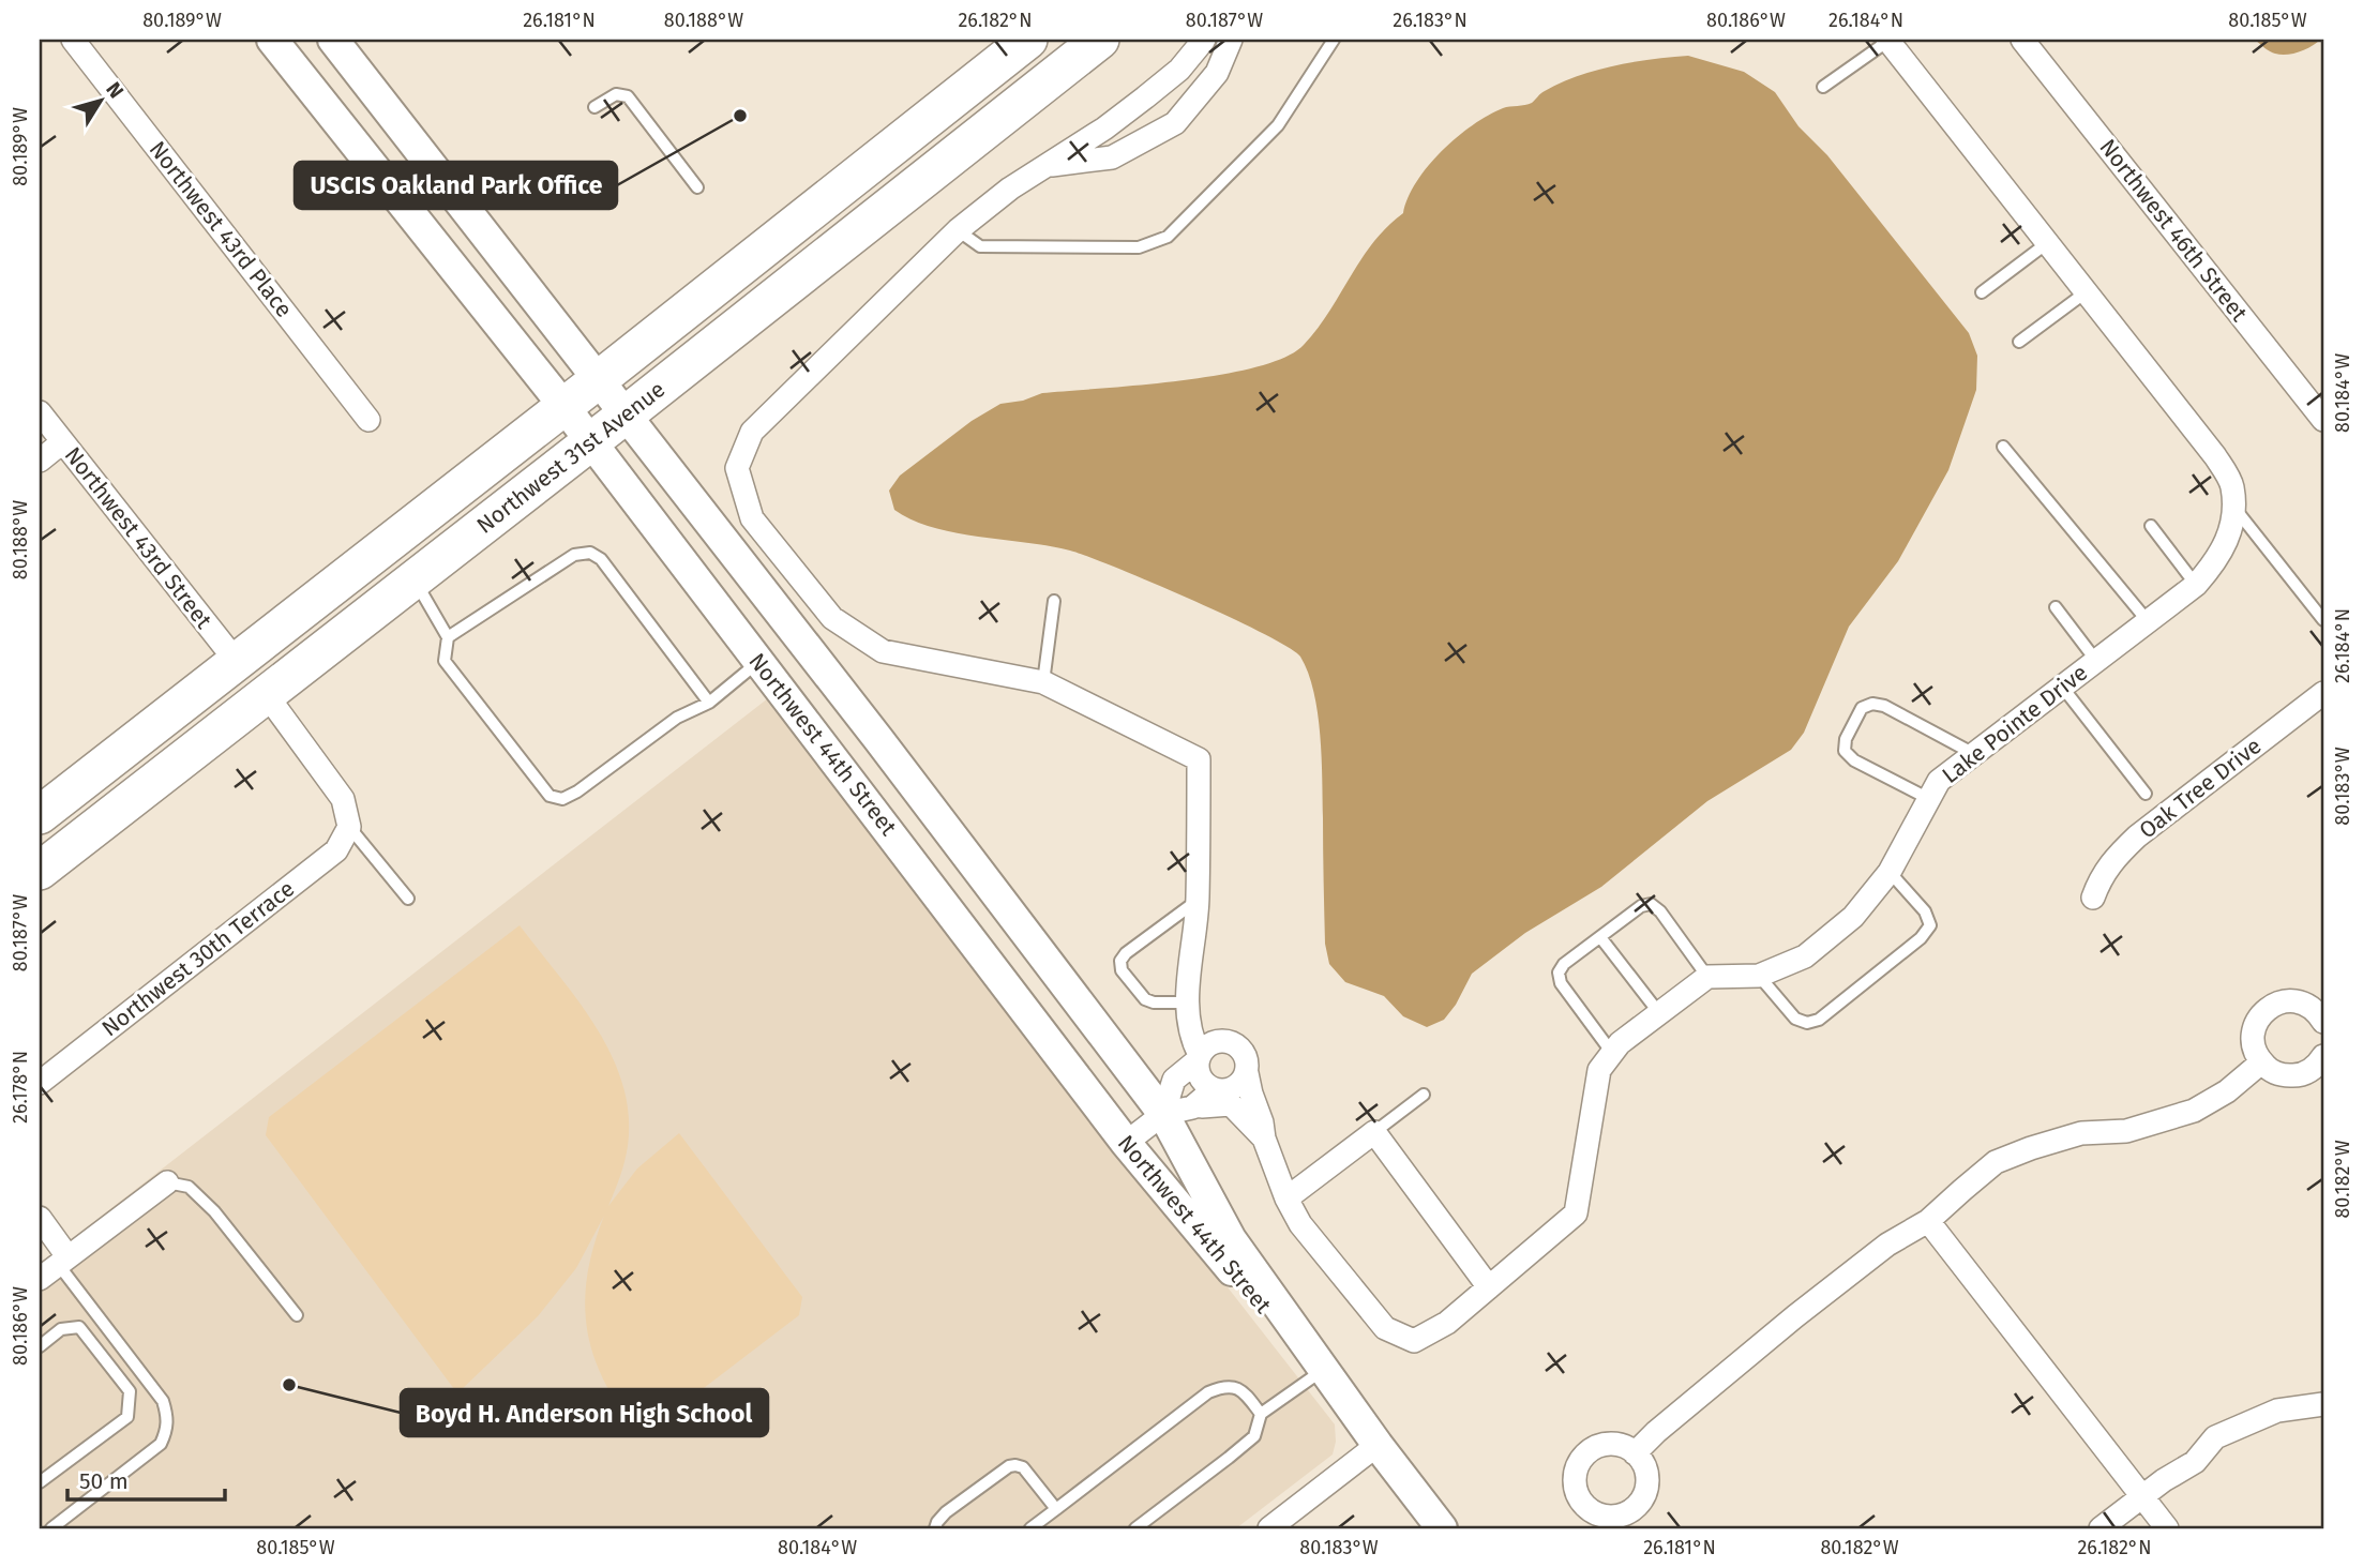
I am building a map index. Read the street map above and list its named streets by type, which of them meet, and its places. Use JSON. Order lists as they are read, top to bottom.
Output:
{
  "streets": {
    "main road": ["Northwest 31st Avenue"],
    "street": [
      "Northwest 43rd Place",
      "Northwest 46th Street",
      "Northwest 43rd Street",
      "Lake Pointe Drive",
      "Northwest 44th Street",
      "Oak Tree Drive",
      "Northwest 30th Terrace"
    ]
  },
  "crossings": [
    ["Northwest 31st Avenue", "Northwest 43rd Street"],
    ["Northwest 31st Avenue", "Northwest 44th Street"]
  ],
  "places": ["USCIS Oakland Park Office", "Boyd H. Anderson High School"],
  "scale_bar": "50 m",
  "north": "top right",
  "coordinates": [
    "80.189°W",
    "26.181°N",
    "80.188°W",
    "26.182°N",
    "80.187°W",
    "26.183°N",
    "80.186°W",
    "26.184°N",
    "80.185°W",
    "80.184°W",
    "80.183°W",
    "26.178°N",
    "80.182°W"
  ]
}
